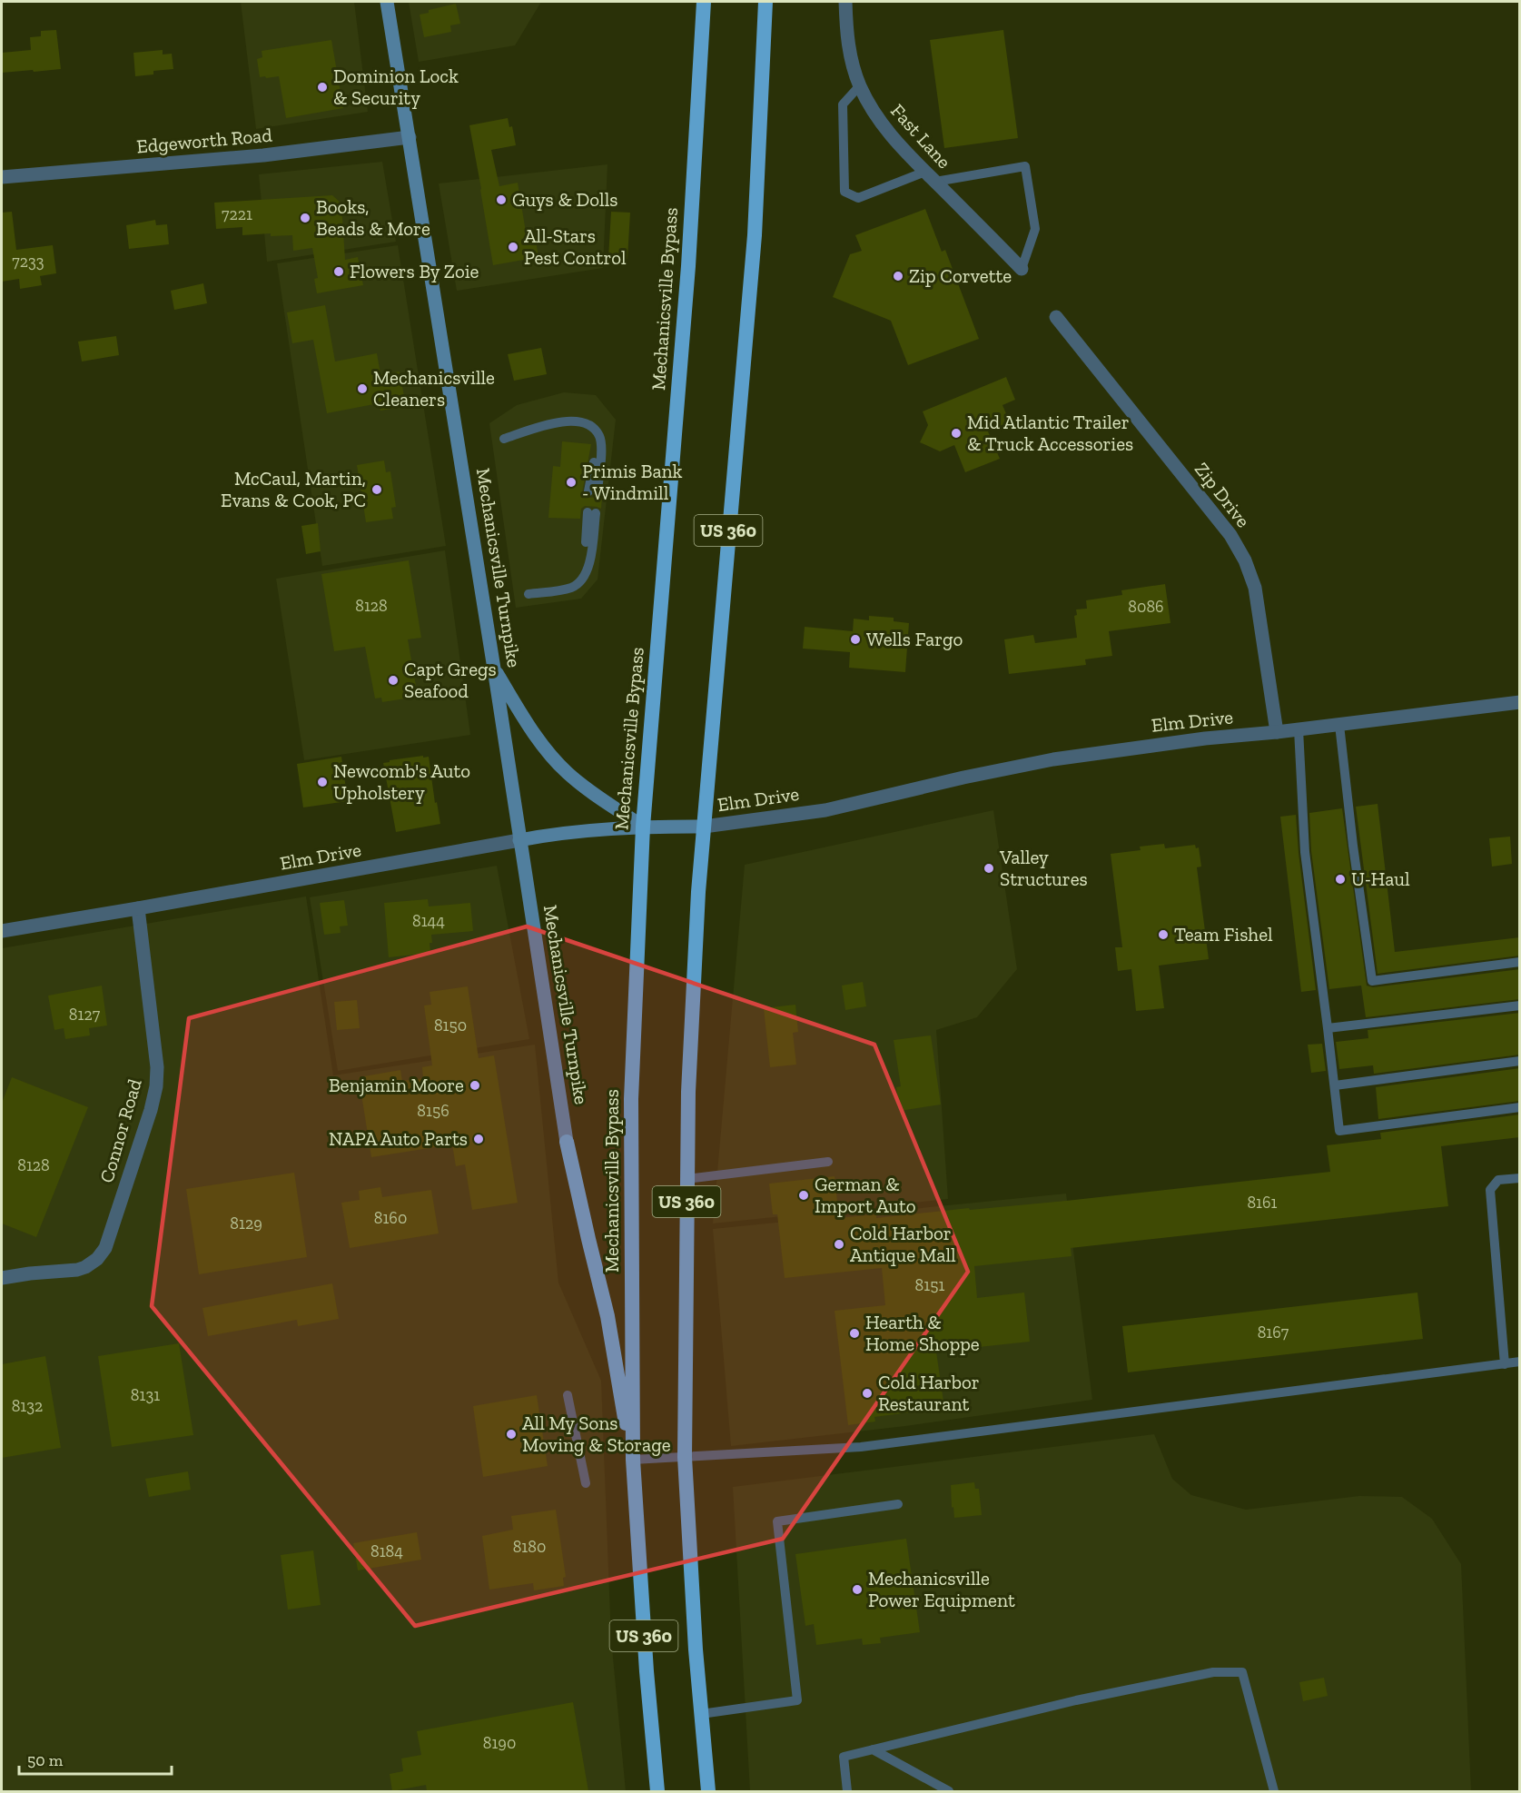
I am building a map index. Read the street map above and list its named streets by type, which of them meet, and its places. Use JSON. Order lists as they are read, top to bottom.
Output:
{
  "streets": {
    "highway": ["Mechanicsville Bypass", "US 360"],
    "main road": ["Mechanicsville Turnpike", "Elm Drive"],
    "street": [
      "Fast Lane",
      "Edgeworth Road",
      "Zip Drive",
      "Connor Road"
    ]
  },
  "crossings": [
    ["Edgeworth Road", "Mechanicsville Turnpike"],
    ["Mechanicsville Bypass", "Elm Drive"],
    ["Zip Drive", "Elm Drive"],
    ["US 360", "Elm Drive"],
    ["Mechanicsville Turnpike", "Elm Drive"],
    ["Elm Drive", "Connor Road"]
  ],
  "places": [
    "Dominion Lock & Security",
    "Guys & Dolls",
    "Books, Beads & More",
    "All-Stars Pest Control",
    "Flowers By Zoie",
    "Zip Corvette",
    "Mechanicsville Cleaners",
    "Mid Atlantic Trailer & Truck Accessories",
    "Primis Bank - Windmill",
    "McCaul, Martin, Evans & Cook, PC",
    "Wells Fargo",
    "Capt Gregs Seafood",
    "Newcomb's Auto Upholstery",
    "Valley Structures",
    "U-Haul",
    "Team Fishel",
    "Benjamin Moore",
    "NAPA Auto Parts",
    "German & Import Auto",
    "Cold Harbor Antique Mall",
    "Hearth & Home Shoppe",
    "Cold Harbor Restaurant",
    "All My Sons Moving & Storage",
    "Mechanicsville Power Equipment"
  ],
  "house_numbers": [
    "7221",
    "7233",
    "8128",
    "8086",
    "8144",
    "8127",
    "8150",
    "8156",
    "8128",
    "8161",
    "8160",
    "8129",
    "8151",
    "8167",
    "8131",
    "8132",
    "8180",
    "8184",
    "8190"
  ],
  "scale_bar": "50 m"
}
